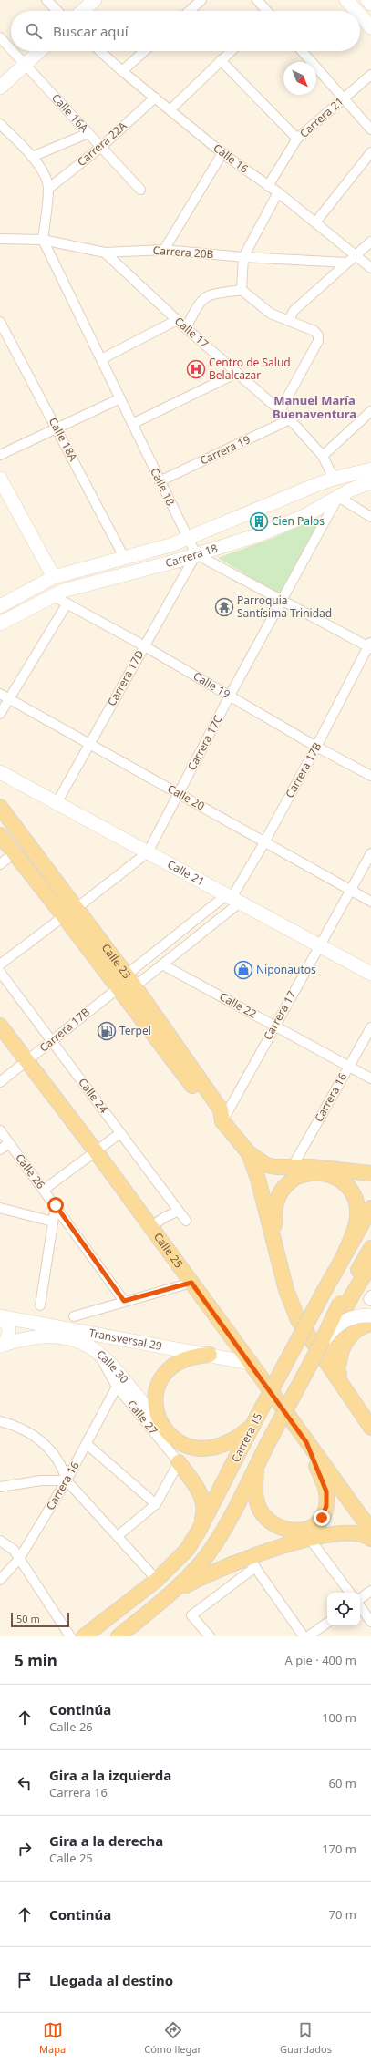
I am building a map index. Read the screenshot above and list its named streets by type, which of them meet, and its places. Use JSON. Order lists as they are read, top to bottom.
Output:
{
  "streets": {
    "main road": [
      "Carrera 18",
      "Calle 21",
      "Calle 23",
      "Calle 25",
      "Transversal 29",
      "Calle 30",
      "Carrera 15"
    ],
    "street": [
      "Calle 16A",
      "Carrera 21",
      "Carrera 22A",
      "Calle 16",
      "Carrera 20B",
      "Calle 17",
      "Calle 18A",
      "Carrera 19",
      "Calle 18",
      "Carrera 17D",
      "Calle 19",
      "Carrera 17C",
      "Carrera 17B",
      "Calle 20",
      "Calle 22",
      "Carrera 17",
      "Calle 24",
      "Carrera 16",
      "Calle 26",
      "Calle 27"
    ]
  },
  "crossings": [
    ["Calle 16A", "Carrera 22A"],
    ["Carrera 21", "Calle 16"],
    ["Carrera 22A", "Calle 16"],
    ["Carrera 20B", "Calle 17"],
    ["Carrera 20B", "Calle 18"],
    ["Calle 17", "Carrera 19"],
    ["Calle 17", "Carrera 18"],
    ["Calle 18A", "Carrera 18"],
    ["Carrera 19", "Calle 18"],
    ["Calle 18", "Carrera 18"],
    ["Calle 18", "Carrera 17D"],
    ["Carrera 18", "Carrera 17D"],
    ["Carrera 18", "Calle 19"],
    ["Carrera 18", "Carrera 17C"],
    ["Carrera 17D", "Calle 19"],
    ["Carrera 17D", "Calle 20"],
    ["Carrera 17D", "Calle 21"],
    ["Calle 19", "Carrera 17C"],
    ["Calle 19", "Carrera 17B"],
    ["Carrera 17C", "Calle 20"],
    ["Carrera 17C", "Calle 21"],
    ["Carrera 17C", "Calle 23"],
    ["Carrera 17B", "Calle 20"],
    ["Carrera 17B", "Calle 21"],
    ["Carrera 17B", "Calle 23"],
    ["Carrera 17B", "Calle 22"],
    ["Carrera 17B", "Calle 24"],
    ["Carrera 17B", "Calle 25"],
    ["Calle 20", "Carrera 17"],
    ["Calle 21", "Carrera 17"],
    ["Calle 23", "Carrera 17"],
    ["Calle 22", "Carrera 17"],
    ["Calle 22", "Carrera 16"],
    ["Carrera 16", "Calle 27"],
    ["Calle 25", "Transversal 29"],
    ["Calle 30", "Calle 27"]
  ],
  "districts": ["Manuel María Buenaventura"],
  "places": {
    "hospital": ["Centro de Salud Belalcazar"],
    "building": ["Cien Palos"],
    "temple": ["Parroquia Santísima Trinidad"],
    "shop": ["Niponautos"],
    "fuel station": ["Terpel"]
  },
  "scale_bar": "50 m",
  "north": "bottom right",
  "page": {
    "search": "Buscar aquí",
    "scale": "50 m",
    "heading": ["5 min", "A pie · 400 m"],
    "list": [
      ["Continúa", "Calle 26", "100 m"],
      ["Gira a la izquierda", "Carrera 16", "60 m"],
      ["Gira a la derecha", "Calle 25", "170 m"],
      ["Continúa", "70 m"],
      "Llegada al destino"
    ],
    "nav": ["Mapa", "Cómo llegar", "Guardados"]
  }
}
